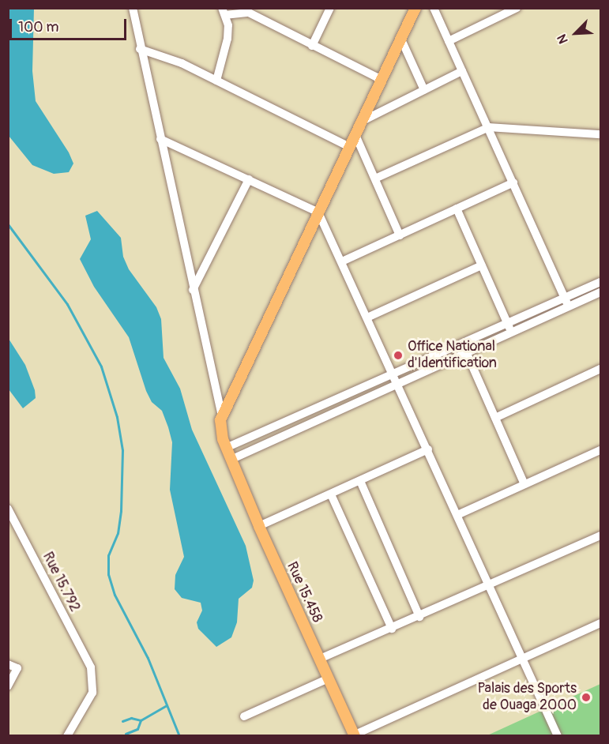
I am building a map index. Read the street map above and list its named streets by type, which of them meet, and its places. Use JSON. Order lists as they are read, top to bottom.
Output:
{
  "streets": {
    "main road": ["Rue 15.458"],
    "street": ["Rue 15.792"]
  },
  "places": ["Office National d'Identification", "Palais des Sports de Ouaga 2000"],
  "scale_bar": "100 m",
  "north": "bottom left"
}
